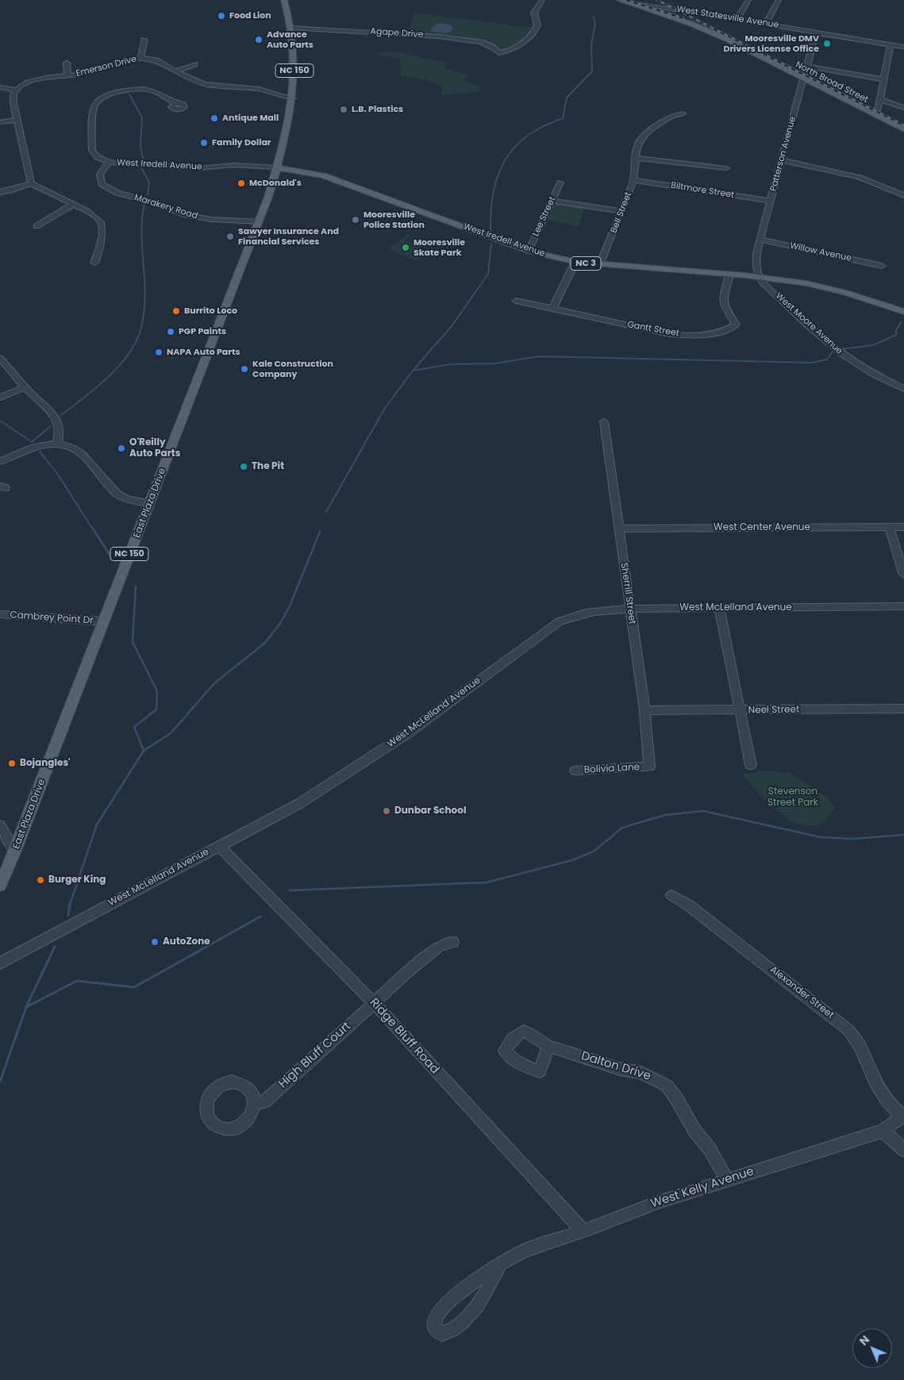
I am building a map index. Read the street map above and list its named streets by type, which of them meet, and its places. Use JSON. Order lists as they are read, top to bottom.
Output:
{
  "streets": {
    "main road": [
      "NC 150",
      "North Broad Street",
      "West Iredell Avenue",
      "NC 3",
      "East Plaza Drive"
    ],
    "street": [
      "West Statesville Avenue",
      "Agape Drive",
      "Emerson Drive",
      "Patterson Avenue",
      "Biltmore Street",
      "Marakery Road",
      "Bell Street",
      "Lee Street",
      "Willow Avenue",
      "West Moore Avenue",
      "Gantt Street",
      "West Center Avenue",
      "Sherrill Street",
      "West McLelland Avenue",
      "Cambrey Point Dr",
      "Neel Street",
      "Bolivia Lane",
      "Alexander Street",
      "Ridge Bluff Road",
      "High Bluff Court",
      "Dalton Drive",
      "West Kelly Avenue"
    ]
  },
  "crossings": [
    ["West Statesville Avenue", "North Broad Street"],
    ["West Statesville Avenue", "Patterson Avenue"],
    ["Agape Drive", "East Plaza Drive"],
    ["Emerson Drive", "East Plaza Drive"],
    ["North Broad Street", "Patterson Avenue"],
    ["Patterson Avenue", "West Iredell Avenue"],
    ["Patterson Avenue", "Biltmore Street"],
    ["Patterson Avenue", "Willow Avenue"],
    ["Patterson Avenue", "West Moore Avenue"],
    ["West Iredell Avenue", "Marakery Road"],
    ["West Iredell Avenue", "Bell Street"],
    ["West Iredell Avenue", "Lee Street"],
    ["West Iredell Avenue", "West Moore Avenue"],
    ["West Iredell Avenue", "Gantt Street"],
    ["West Iredell Avenue", "East Plaza Drive"],
    ["Biltmore Street", "Bell Street"],
    ["Marakery Road", "East Plaza Drive"],
    ["East Plaza Drive", "Cambrey Point Dr"],
    ["West Center Avenue", "Sherrill Street"],
    ["Sherrill Street", "West McLelland Avenue"],
    ["Sherrill Street", "Neel Street"],
    ["Sherrill Street", "Bolivia Lane"],
    ["West McLelland Avenue", "Ridge Bluff Road"],
    ["Alexander Street", "West Kelly Avenue"],
    ["Ridge Bluff Road", "High Bluff Court"],
    ["Ridge Bluff Road", "West Kelly Avenue"],
    ["Dalton Drive", "West Kelly Avenue"]
  ],
  "parks": ["Stevenson Street Park"],
  "places": [
    "Food Lion",
    "Advance Auto Parts",
    "Mooresville DMV Drivers License Office",
    "L.B. Plastics",
    "Antique Mall",
    "Family Dollar",
    "McDonald's",
    "Mooresville Police Station",
    "Sawyer Insurance And Financial Services",
    "Mooresville Skate Park",
    "Burrito Loco",
    "PGP Paints",
    "NAPA Auto Parts",
    "Kale Construction Company",
    "O'Reilly Auto Parts",
    "The Pit",
    "Bojangles'",
    "Dunbar School",
    "Burger King",
    "AutoZone"
  ],
  "north": "top left"
}
